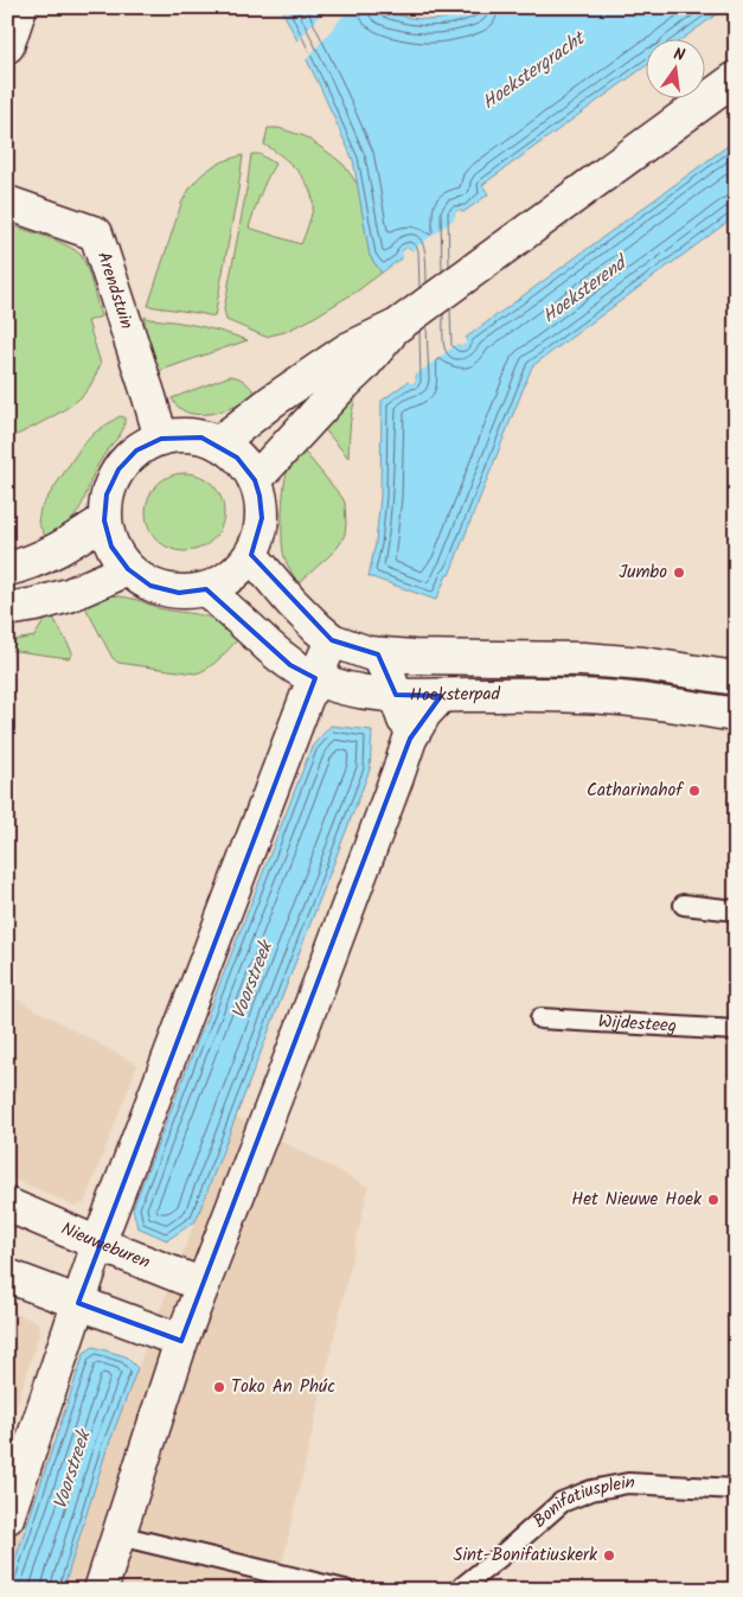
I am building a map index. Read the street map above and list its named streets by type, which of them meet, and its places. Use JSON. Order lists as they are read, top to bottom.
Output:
{
  "streets": {
    "street": ["Arendstuin", "Hoeksterpad", "Nieuweburen"],
    "lane": ["Wijdesteeg", "Bonifatiusplein"]
  },
  "crossings": [
    ["Arendstuin", "Hoeksterpad"]
  ],
  "water": ["Hoekstergracht", "Hoeksterend", "Voorstreek"],
  "places": [
    "Jumbo",
    "Catharinahof",
    "Het Nieuwe Hoek",
    "Toko An Phúc",
    "Sint-Bonifatiuskerk"
  ],
  "north": "top"
}
